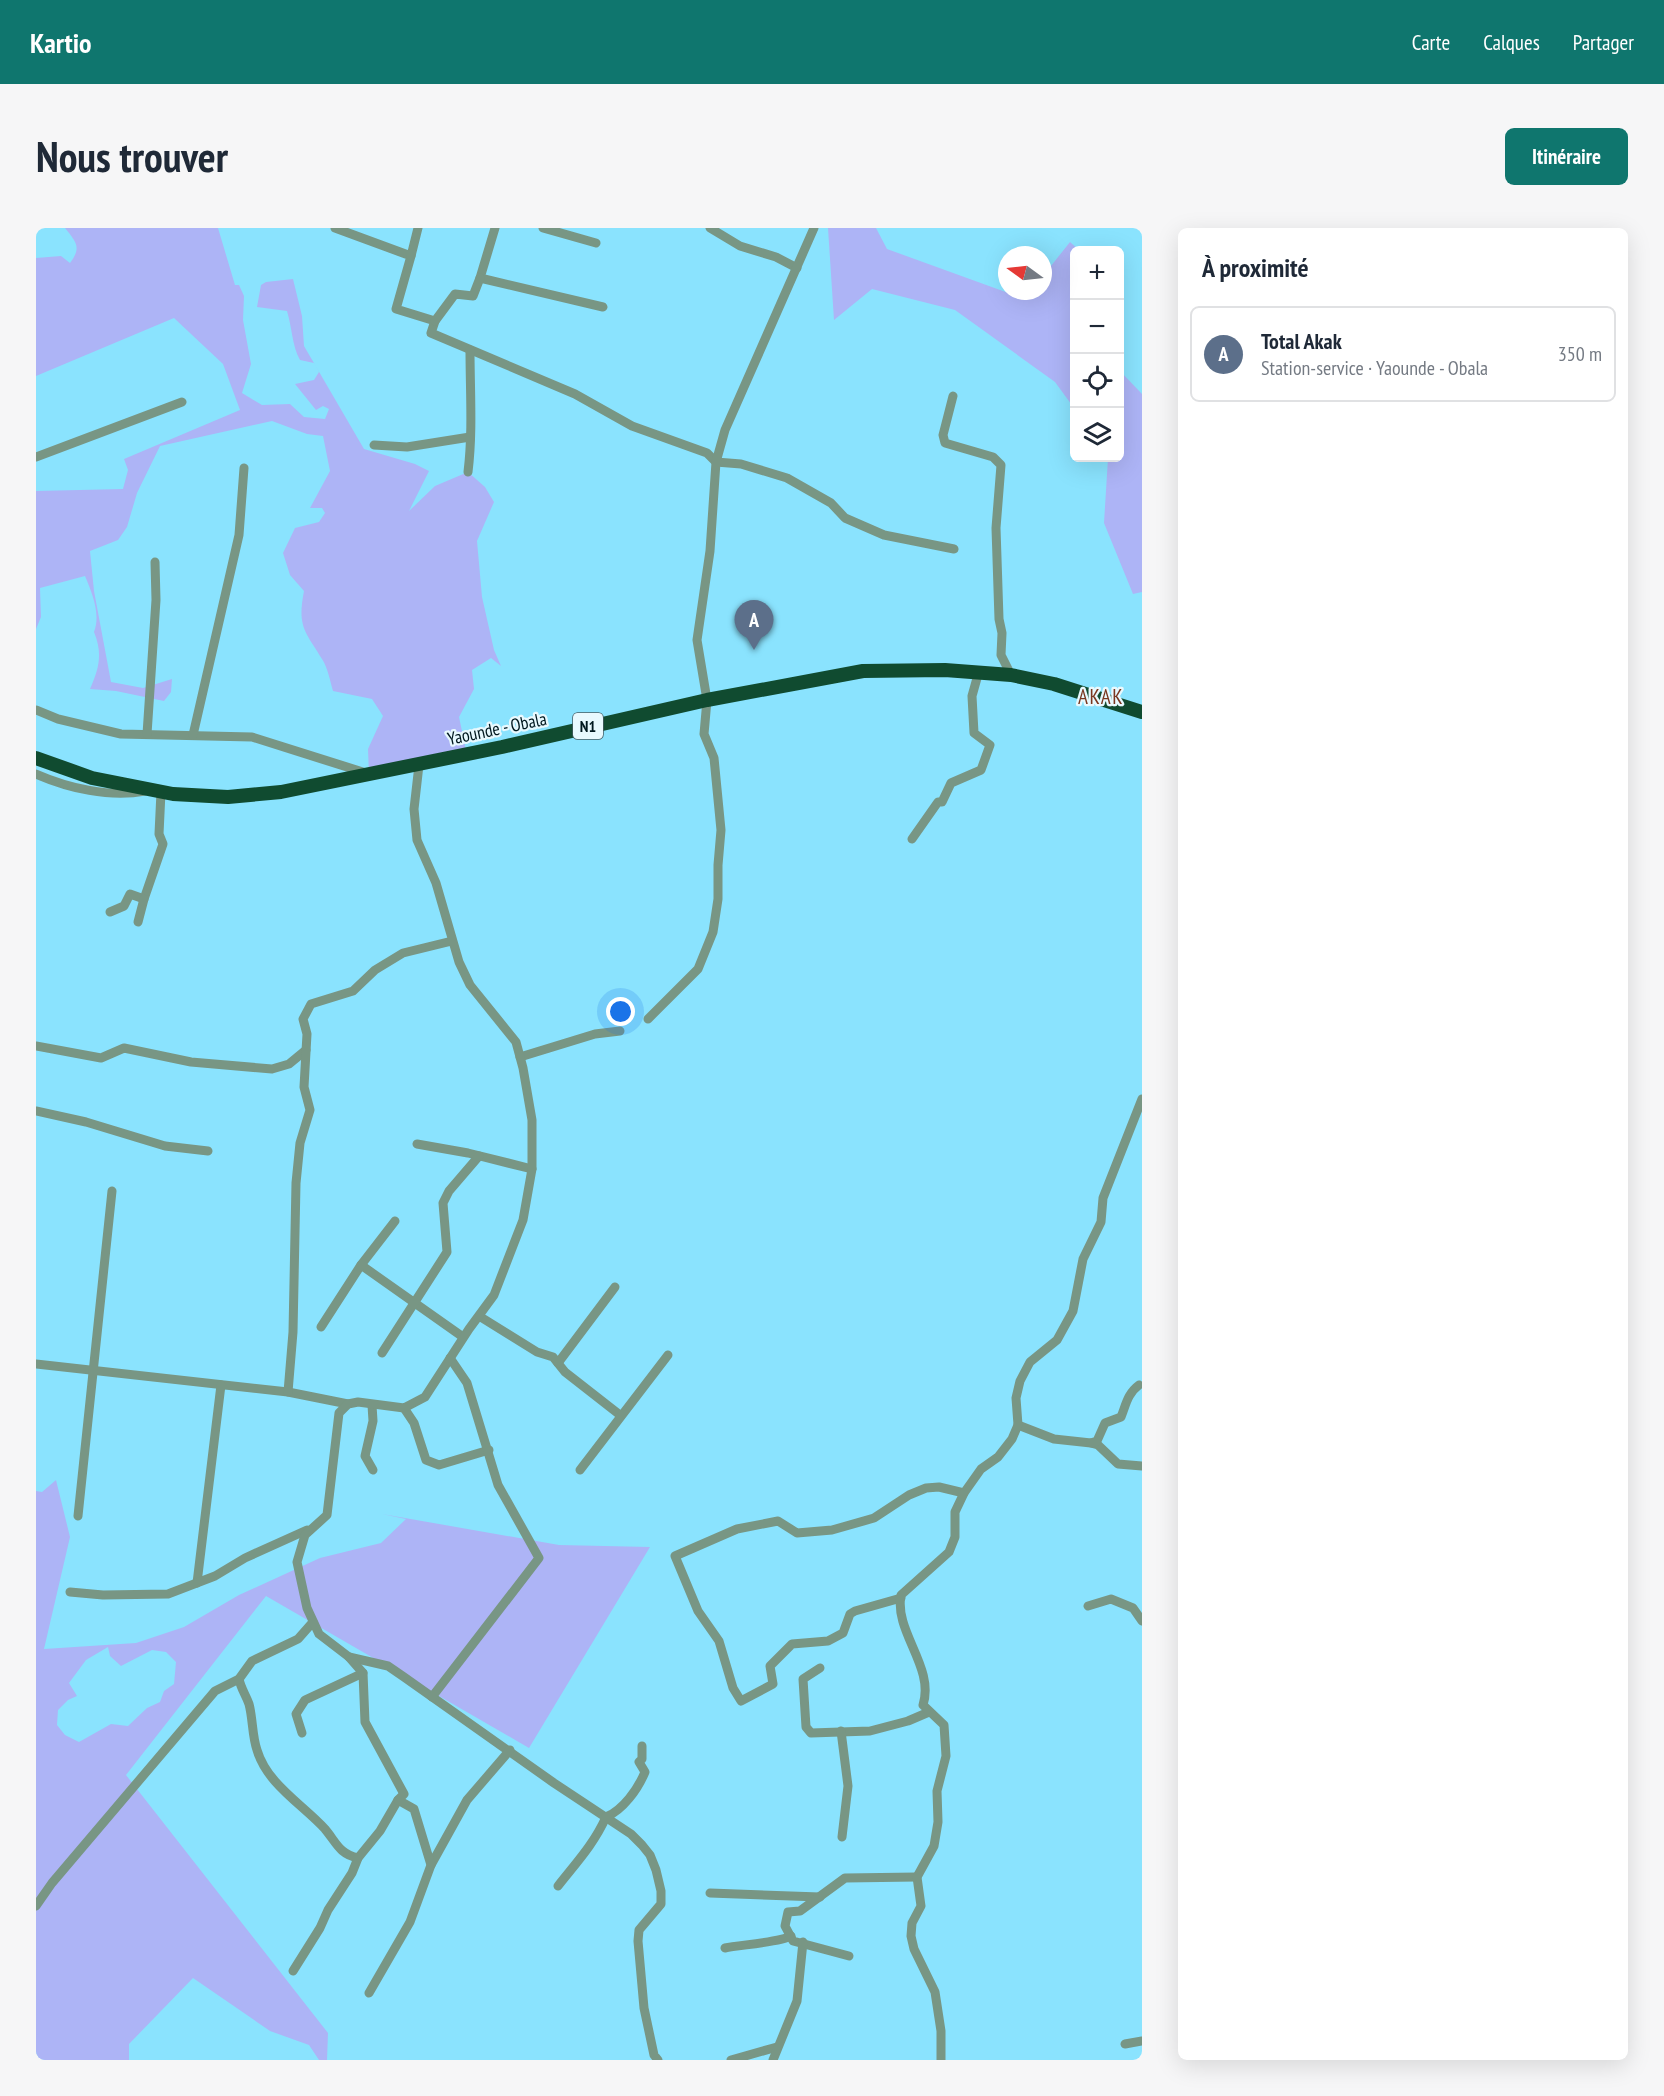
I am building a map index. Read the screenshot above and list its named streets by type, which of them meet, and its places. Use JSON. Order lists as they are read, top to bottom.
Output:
{
  "streets": {
    "highway": ["N1", "Yaounde - Obala"]
  },
  "districts": ["AKAK"],
  "north": "left",
  "page": {
    "header": "Kartio",
    "nav": ["Carte", "Calques", "Partager"],
    "buttons": "Itinéraire",
    "title": "Nous trouver",
    "heading": "À proximité",
    "map_buttons": ["+", "−"],
    "list": [
      {
        "mark": "A",
        "name": "Total Akak",
        "note": "Station-service · Yaounde - Obala",
        "value": "350 m"
      }
    ],
    "pins": "A"
  }
}
